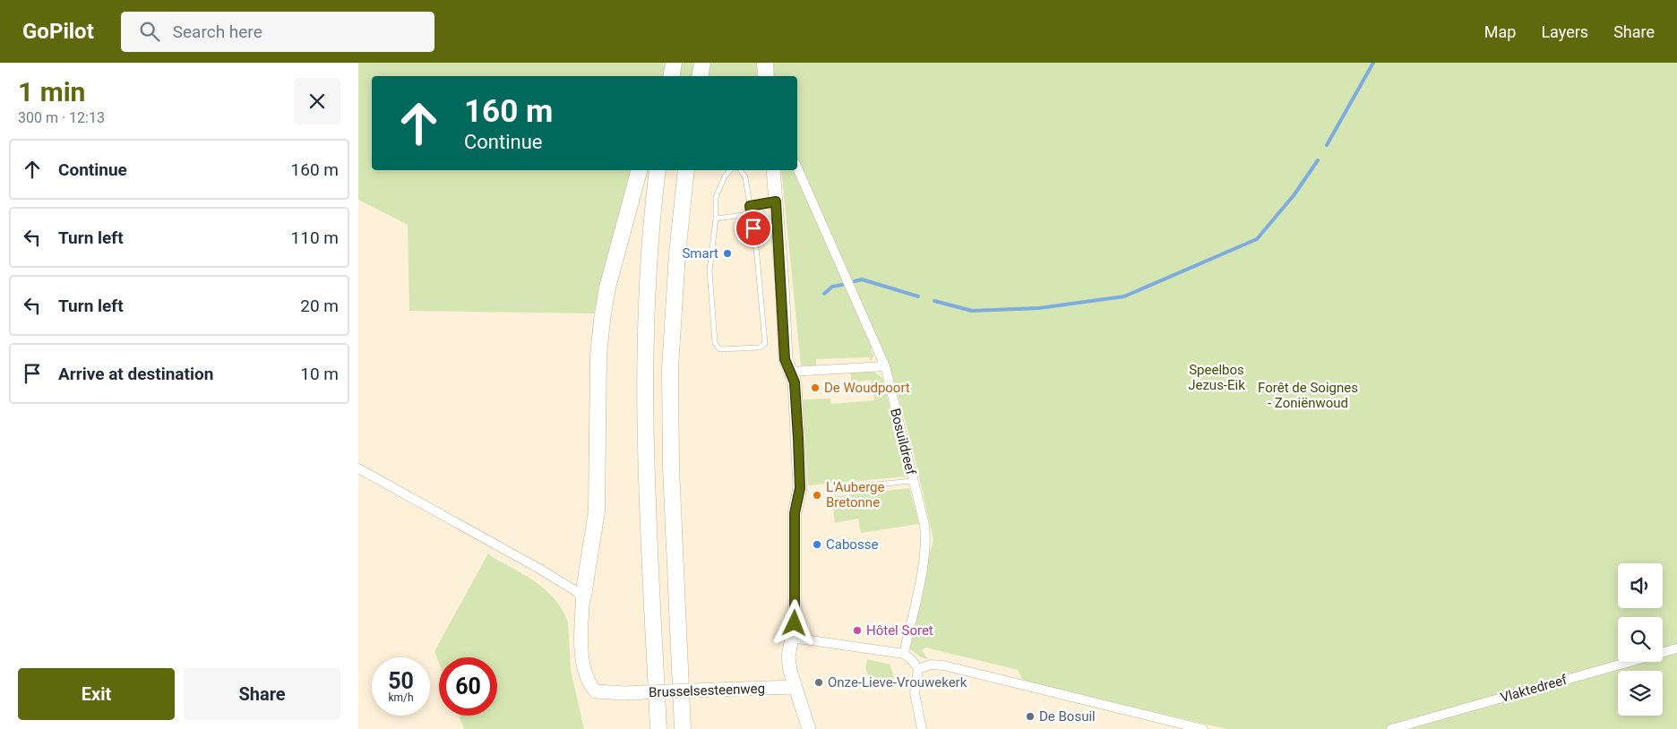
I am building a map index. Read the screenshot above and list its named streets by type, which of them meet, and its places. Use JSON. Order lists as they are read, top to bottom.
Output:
{
  "streets": {
    "main road": ["Brusselsesteenweg"],
    "street": ["Bosuildreef", "Vlaktedreef"]
  },
  "parks": ["Speelbos Jezus-Eik", "Forêt de Soignes - Zoniënwoud"],
  "places": [
    "Smart",
    "De Woudpoort",
    "L'Auberge Bretonne",
    "Cabosse",
    "Hôtel Soret",
    "Onze-Lieve-Vrouwekerk",
    "De Bosuil"
  ],
  "page": {
    "header": "GoPilot",
    "search": "Search here",
    "nav": ["Map", "Layers", "Share"],
    "heading": ["1 min", "300 m · 12:13"],
    "turn": ["160 m", "Continue"],
    "list": [
      {
        "name": "Continue",
        "value": "160 m"
      },
      {
        "name": "Turn left",
        "value": "110 m"
      },
      {
        "name": "Turn left",
        "value": "20 m"
      },
      {
        "name": "Arrive at destination",
        "value": "10 m"
      }
    ],
    "speed": "50 km/h",
    "limit": "60",
    "buttons": ["Exit", "Share"]
  }
}
